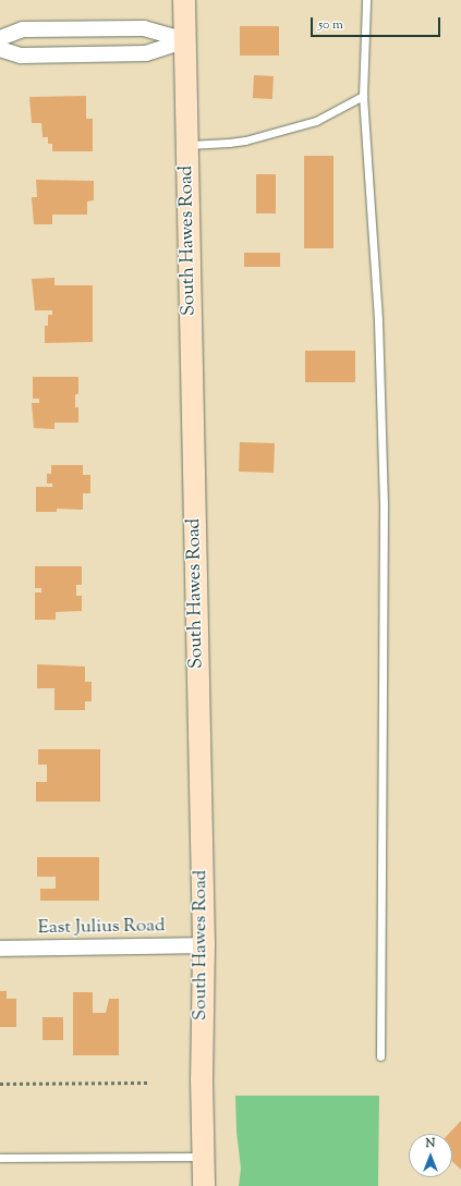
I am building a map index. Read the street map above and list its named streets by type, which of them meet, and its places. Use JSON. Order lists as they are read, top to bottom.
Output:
{
  "streets": {
    "main road": ["South Hawes Road"],
    "street": ["East Julius Road"]
  },
  "crossings": [
    ["South Hawes Road", "East Julius Road"]
  ],
  "scale_bar": "50 m",
  "north": "top"
}
